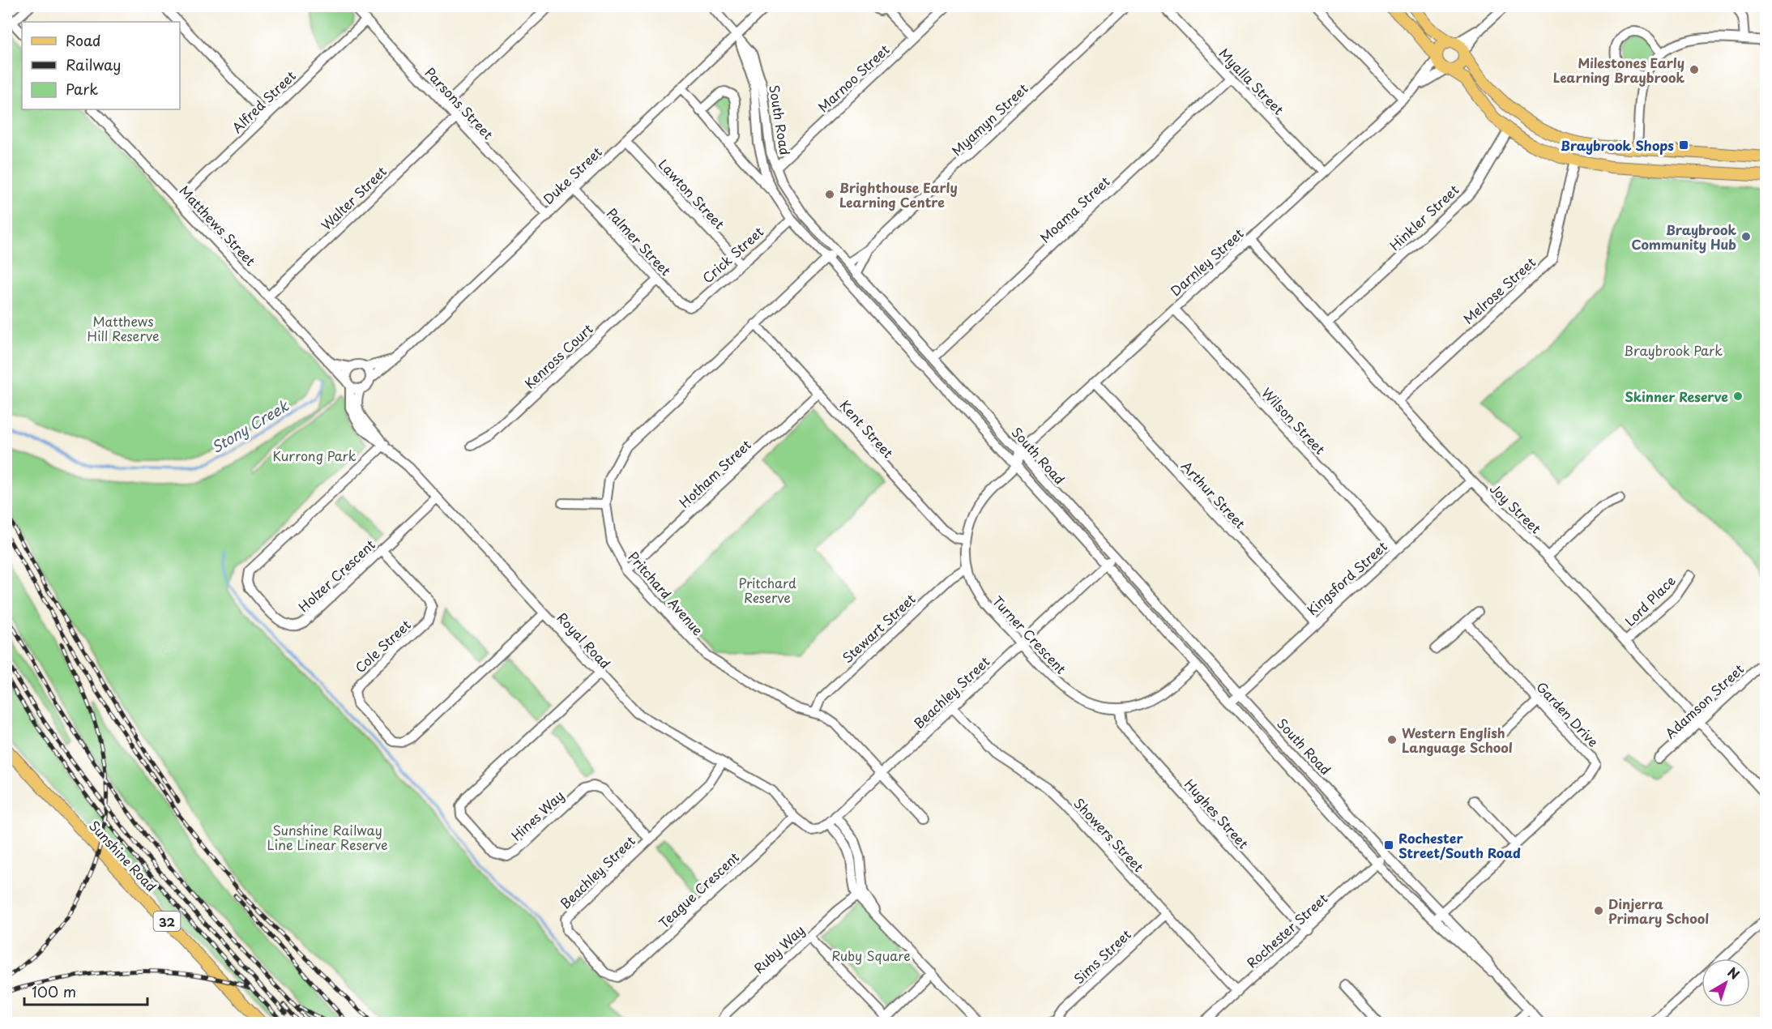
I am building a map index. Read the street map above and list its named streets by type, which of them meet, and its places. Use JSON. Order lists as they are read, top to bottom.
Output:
{
  "streets": {
    "main road": [
      "Hinkler Street",
      "Melrose Street",
      "Sunshine Road",
      "32"
    ],
    "street": [
      "Marnoo Street",
      "Myalla Street",
      "Alfred Street",
      "Parsons Street",
      "Myamyn Street",
      "South Road",
      "Duke Street",
      "Lawton Street",
      "Walter Street",
      "Moama Street",
      "Matthews Street",
      "Palmer Street",
      "Crick Street",
      "Darnley Street",
      "Kenross Court",
      "Wilson Street",
      "Kent Street",
      "Hotham Street",
      "Arthur Street",
      "Joy Street",
      "Holzer Crescent",
      "Kingsford Street",
      "Pritchard Avenue",
      "Lord Place",
      "Stewart Street",
      "Turner Crescent",
      "Royal Road",
      "Cole Street",
      "Beachley Street",
      "Adamson Street",
      "Garden Drive",
      "Hughes Street",
      "Hines Way",
      "Showers Street",
      "Teague Crescent",
      "Rochester Street",
      "Ruby Way",
      "Sims Street"
    ]
  },
  "crossings": [
    ["Marnoo Street", "South Road"],
    ["Myalla Street", "Moama Street"],
    ["Myalla Street", "Darnley Street"],
    ["Alfred Street", "Parsons Street"],
    ["Alfred Street", "Matthews Street"],
    ["Parsons Street", "Duke Street"],
    ["Parsons Street", "Walter Street"],
    ["Myamyn Street", "South Road"],
    ["South Road", "Duke Street"],
    ["South Road", "Moama Street"],
    ["South Road", "Crick Street"],
    ["South Road", "Darnley Street"],
    ["South Road", "Kingsford Street"],
    ["South Road", "Pritchard Avenue"],
    ["South Road", "Turner Crescent"],
    ["South Road", "Beachley Street"],
    ["South Road", "Garden Drive"],
    ["South Road", "Rochester Street"],
    ["Duke Street", "Lawton Street"],
    ["Duke Street", "Matthews Street"],
    ["Duke Street", "Palmer Street"],
    ["Duke Street", "Royal Road"],
    ["Lawton Street", "Crick Street"],
    ["Walter Street", "Matthews Street"],
    ["Hinkler Street", "Joy Street"],
    ["Matthews Street", "Royal Road"],
    ["Palmer Street", "Crick Street"],
    ["Palmer Street", "Kenross Court"],
    ["Darnley Street", "Wilson Street"],
    ["Darnley Street", "Arthur Street"],
    ["Darnley Street", "Joy Street"],
    ["Melrose Street", "Joy Street"],
    ["Wilson Street", "Kingsford Street"],
    ["Kent Street", "Hotham Street"],
    ["Kent Street", "Pritchard Avenue"],
    ["Kent Street", "Turner Crescent"],
    ["Hotham Street", "Pritchard Avenue"],
    ["Arthur Street", "Kingsford Street"],
    ["Joy Street", "Kingsford Street"],
    ["Joy Street", "Lord Place"],
    ["Joy Street", "Adamson Street"],
    ["Holzer Crescent", "Royal Road"],
    ["Holzer Crescent", "Cole Street"],
    ["Pritchard Avenue", "Stewart Street"],
    ["Pritchard Avenue", "Beachley Street"],
    ["Stewart Street", "Turner Crescent"],
    ["Turner Crescent", "Beachley Street"],
    ["Turner Crescent", "Hughes Street"],
    ["Royal Road", "Cole Street"],
    ["Royal Road", "Beachley Street"],
    ["Royal Road", "Hines Way"],
    ["Royal Road", "Teague Crescent"],
    ["Beachley Street", "Hines Way"],
    ["Beachley Street", "Showers Street"],
    ["Beachley Street", "Teague Crescent"],
    ["Hughes Street", "Rochester Street"],
    ["Showers Street", "Rochester Street"],
    ["Showers Street", "Sims Street"]
  ],
  "water": ["Stony Creek"],
  "parks": [
    "Matthews Hill Reserve",
    "Braybrook Park",
    "Kurrong Park",
    "Pritchard Reserve",
    "Sunshine Railway Line Linear Reserve",
    "Ruby Square"
  ],
  "places": {
    "other": [
      "Milestones Early Learning Braybrook",
      "Brighthouse Early Learning Centre",
      "Braybrook Community Hub",
      "Skinner Reserve",
      "Western English Language School",
      "Dinjerra Primary School"
    ],
    "transit": ["Braybrook Shops", "Rochester Street/South Road"]
  },
  "legend": ["Road", "Railway", "Park"],
  "scale_bar": "100 m",
  "north": "top right"
}
